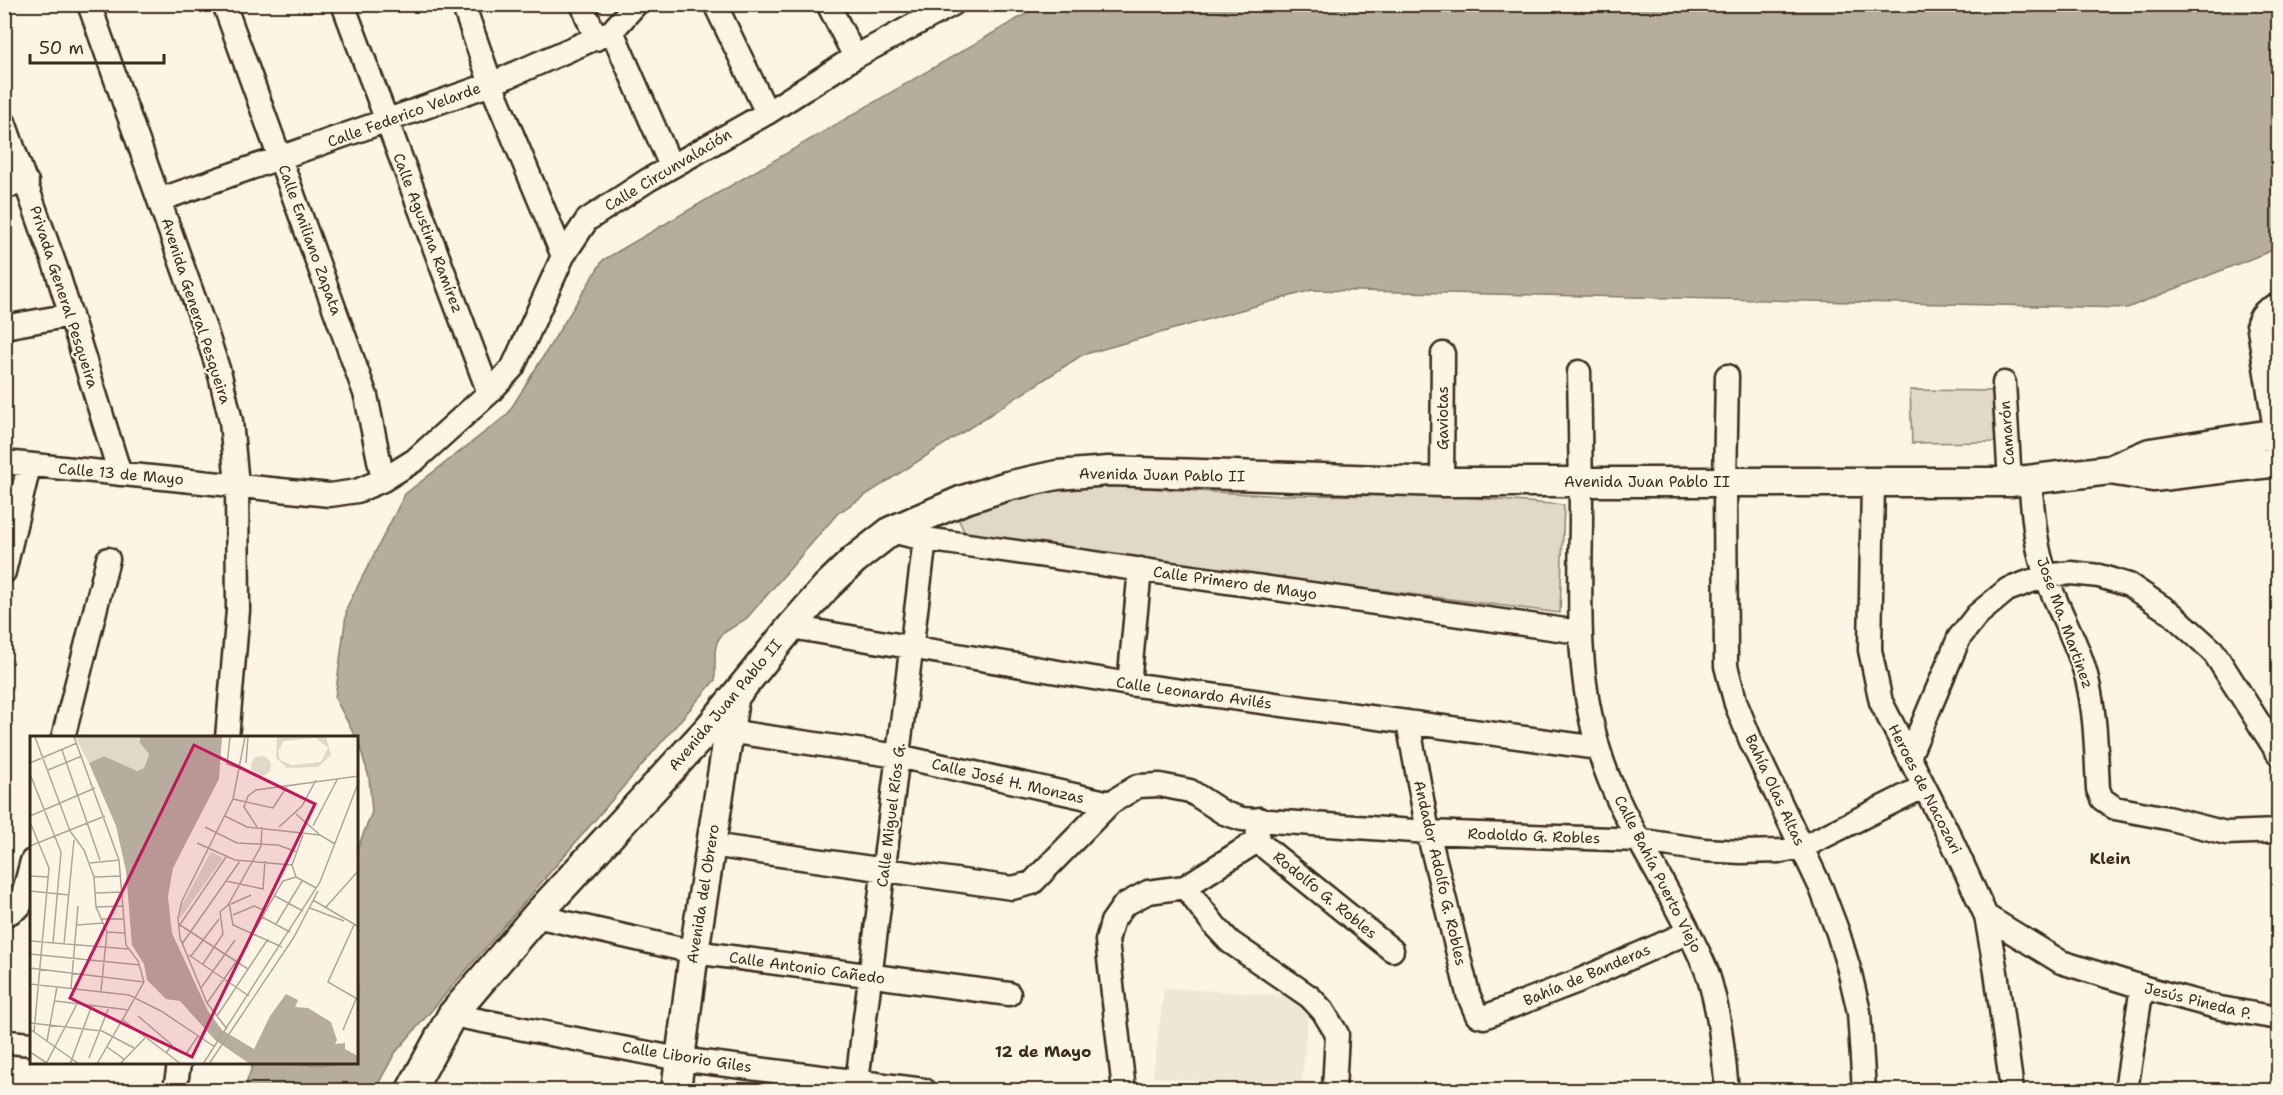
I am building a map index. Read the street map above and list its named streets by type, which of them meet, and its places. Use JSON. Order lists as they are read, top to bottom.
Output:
{
  "streets": {
    "main road": ["Avenida Juan Pablo II", "Avenida del Obrero"],
    "street": [
      "Calle Federico Velarde",
      "Calle Circunvalación",
      "Calle Agustina Ramírez",
      "Calle Emiliano Zapata",
      "Privada General Pesqueira",
      "Avenida General Pesqueira",
      "Gaviotas",
      "Camarón",
      "Calle 13 de Mayo",
      "Calle Primero de Mayo",
      "Jose Ma. Martinez",
      "Calle Leonardo Avilés",
      "Calle José H. Monzas",
      "Heroes de Nacozari",
      "Bahía Olas Altas",
      "Calle Miguel Ríos G.",
      "Rodoldo G. Robles",
      "Andador Adolfo G. Robles",
      "Calle Bahía Puerto Viejo",
      "Rodolfo G. Robles",
      "Calle Antonio Cañedo",
      "Bahía de Banderas",
      "Jesús Pineda P.",
      "Calle Liborio Giles"
    ]
  },
  "crossings": [
    ["Calle Federico Velarde", "Calle Agustina Ramírez"],
    ["Calle Federico Velarde", "Calle Emiliano Zapata"],
    ["Calle Federico Velarde", "Avenida General Pesqueira"],
    ["Calle Circunvalación", "Calle Agustina Ramírez"],
    ["Calle Circunvalación", "Calle Emiliano Zapata"],
    ["Calle Circunvalación", "Avenida General Pesqueira"],
    ["Calle Circunvalación", "Calle 13 de Mayo"],
    ["Privada General Pesqueira", "Calle 13 de Mayo"],
    ["Avenida General Pesqueira", "Calle 13 de Mayo"],
    ["Gaviotas", "Avenida Juan Pablo II"],
    ["Camarón", "Avenida Juan Pablo II"],
    ["Camarón", "Jose Ma. Martinez"],
    ["Avenida Juan Pablo II", "Calle Primero de Mayo"],
    ["Avenida Juan Pablo II", "Jose Ma. Martinez"],
    ["Avenida Juan Pablo II", "Calle Leonardo Avilés"],
    ["Avenida Juan Pablo II", "Calle José H. Monzas"],
    ["Avenida Juan Pablo II", "Heroes de Nacozari"],
    ["Avenida Juan Pablo II", "Bahía Olas Altas"],
    ["Avenida Juan Pablo II", "Calle Bahía Puerto Viejo"],
    ["Avenida Juan Pablo II", "Avenida del Obrero"],
    ["Avenida Juan Pablo II", "Calle Antonio Cañedo"],
    ["Avenida Juan Pablo II", "Calle Liborio Giles"],
    ["Calle Primero de Mayo", "Calle Miguel Ríos G."],
    ["Calle Primero de Mayo", "Calle Bahía Puerto Viejo"],
    ["Calle Leonardo Avilés", "Calle Miguel Ríos G."],
    ["Calle Leonardo Avilés", "Andador Adolfo G. Robles"],
    ["Calle Leonardo Avilés", "Calle Bahía Puerto Viejo"],
    ["Calle José H. Monzas", "Calle Miguel Ríos G."],
    ["Calle José H. Monzas", "Rodoldo G. Robles"],
    ["Calle José H. Monzas", "Avenida del Obrero"],
    ["Heroes de Nacozari", "Rodoldo G. Robles"],
    ["Heroes de Nacozari", "Jesús Pineda P."],
    ["Bahía Olas Altas", "Rodoldo G. Robles"],
    ["Calle Miguel Ríos G.", "Calle Antonio Cañedo"],
    ["Calle Miguel Ríos G.", "Calle Liborio Giles"],
    ["Rodoldo G. Robles", "Andador Adolfo G. Robles"],
    ["Rodoldo G. Robles", "Calle Bahía Puerto Viejo"],
    ["Rodoldo G. Robles", "Rodolfo G. Robles"],
    ["Andador Adolfo G. Robles", "Bahía de Banderas"],
    ["Calle Bahía Puerto Viejo", "Bahía de Banderas"],
    ["Avenida del Obrero", "Calle Antonio Cañedo"],
    ["Avenida del Obrero", "Calle Liborio Giles"]
  ],
  "districts": ["Klein", "12 de Mayo"],
  "scale_bar": "50 m"
}
